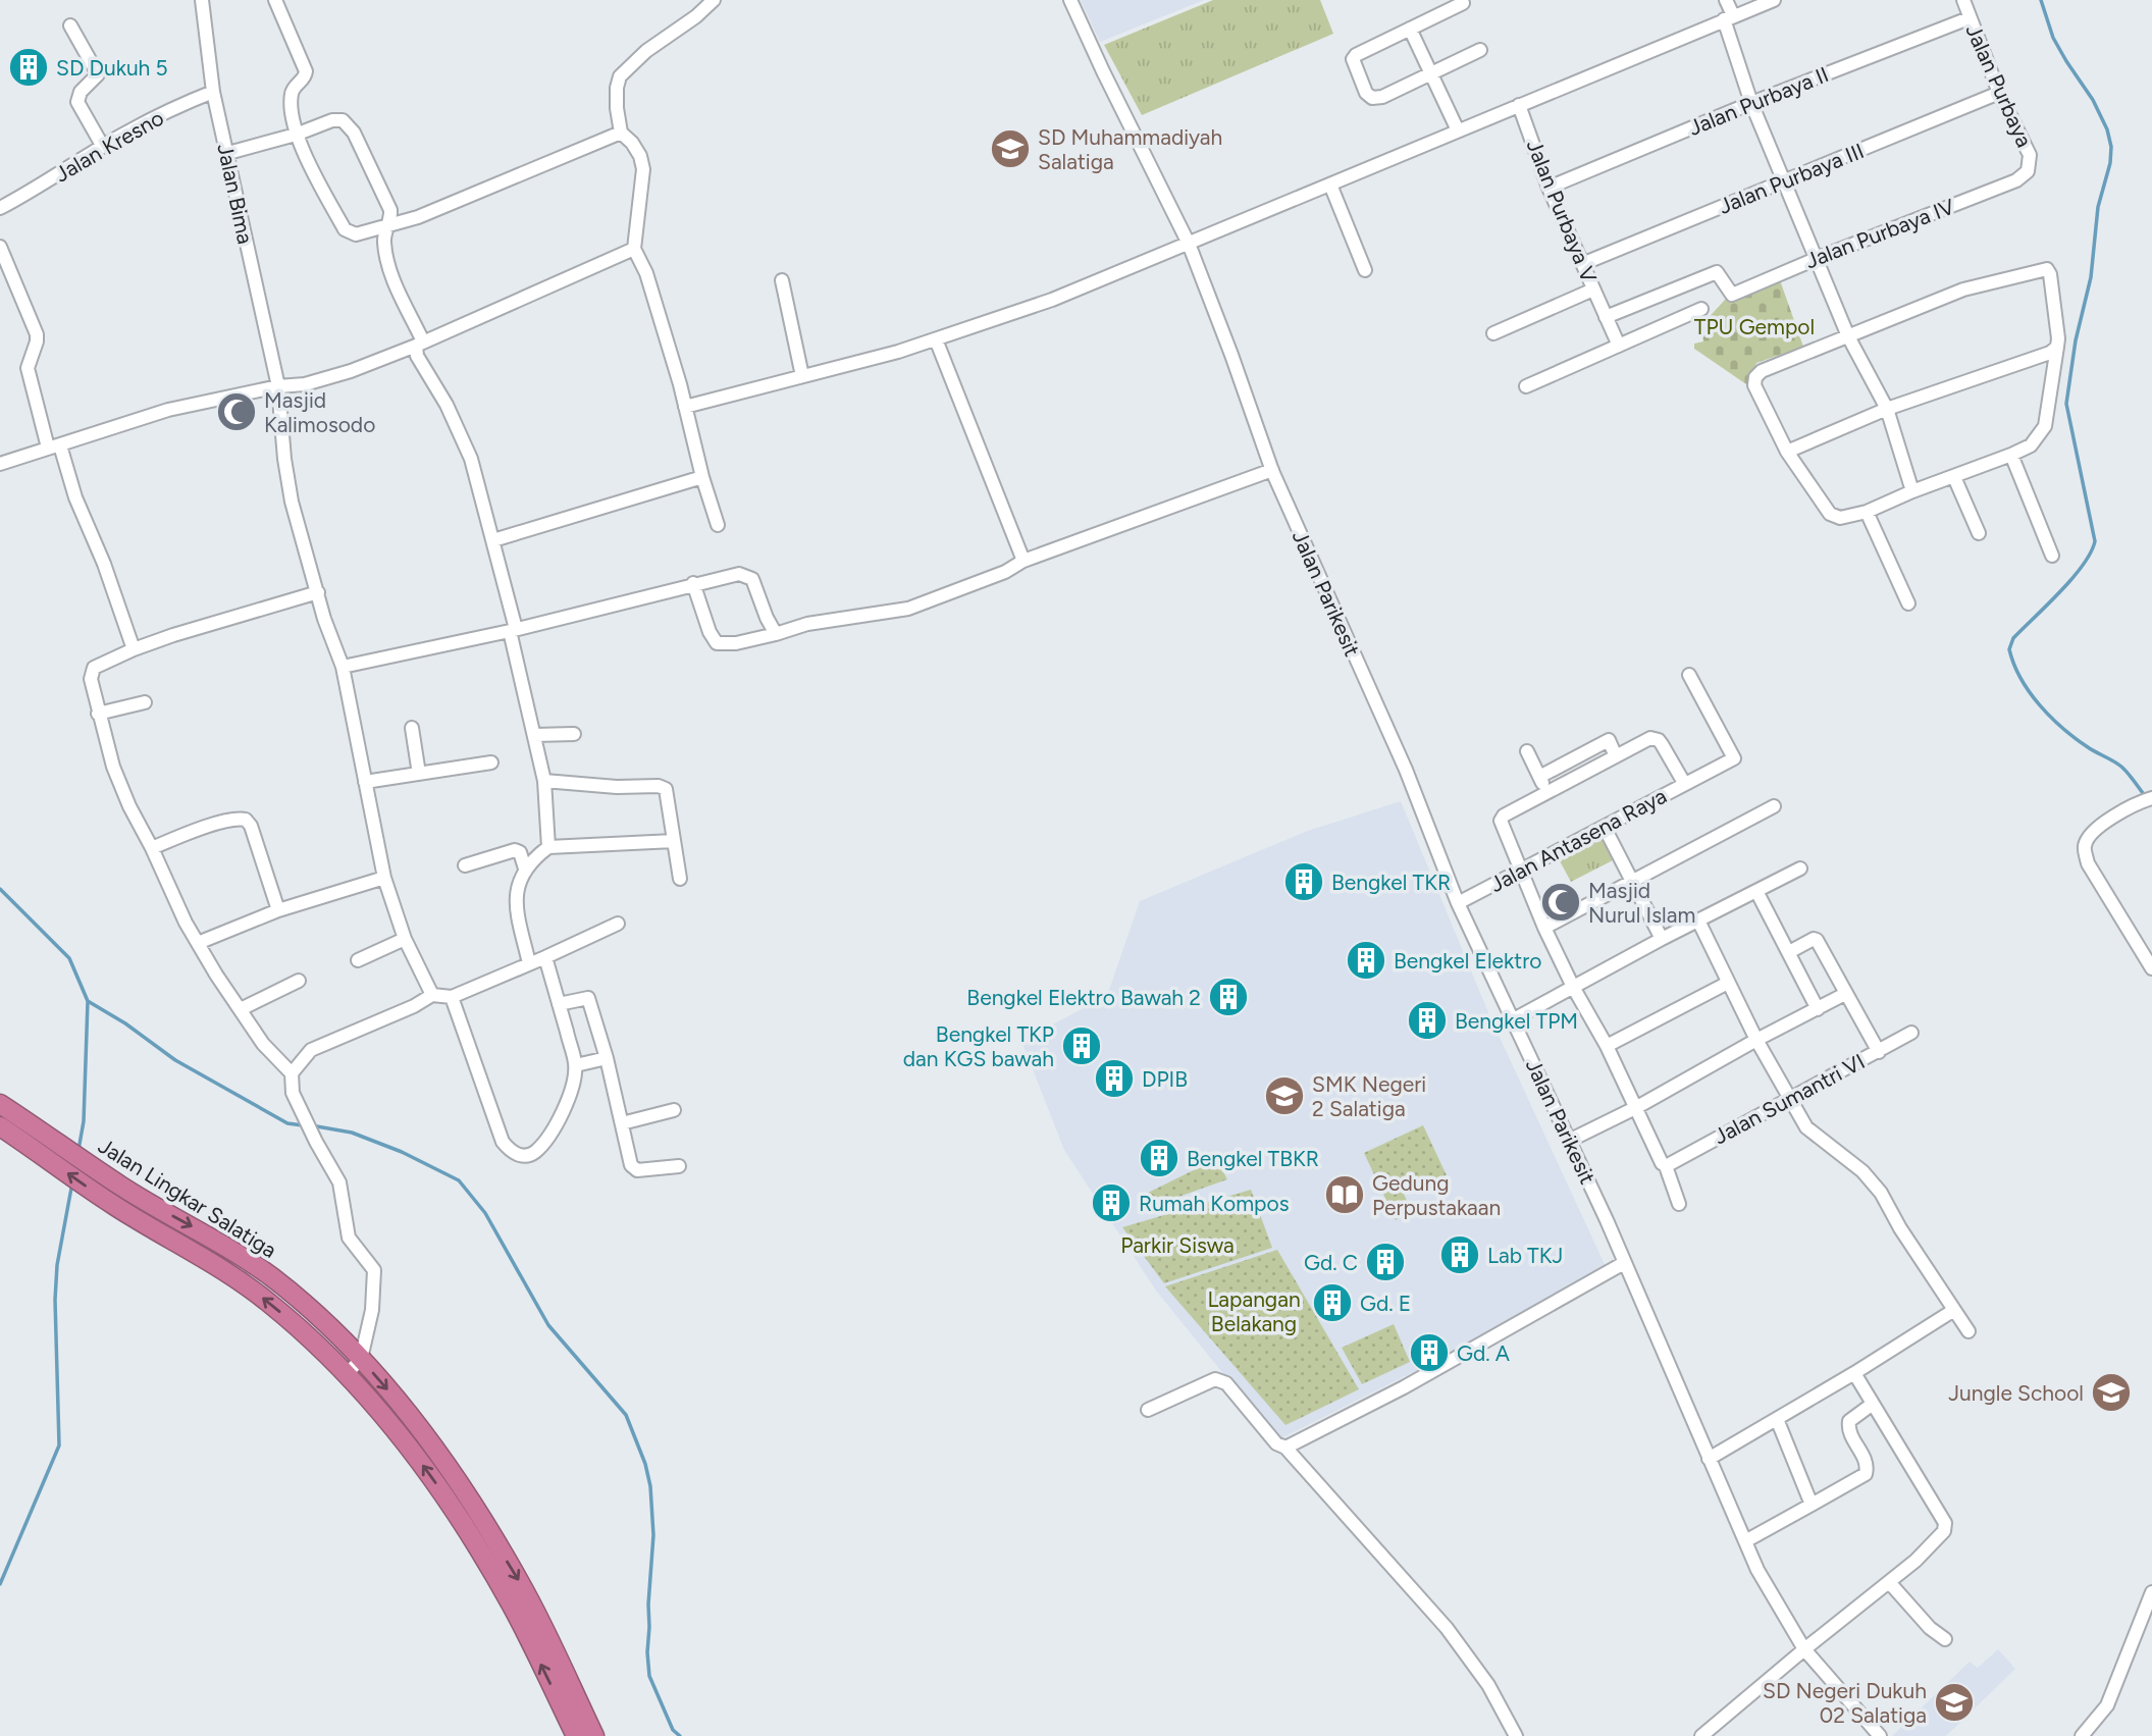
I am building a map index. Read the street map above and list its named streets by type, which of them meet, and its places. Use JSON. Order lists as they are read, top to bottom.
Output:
{
  "streets": {
    "highway": ["Jalan Lingkar Salatiga"],
    "street": [
      "Jalan Purbaya",
      "Jalan Purbaya II",
      "Jalan Kresno",
      "Jalan Purbaya III",
      "Jalan Bima",
      "Jalan Purbaya V",
      "Jalan Purbaya IV",
      "Jalan Parikesit",
      "Jalan Antasena Raya",
      "Jalan Sumantri VI"
    ]
  },
  "crossings": [
    ["Jalan Purbaya", "Jalan Purbaya II"],
    ["Jalan Purbaya", "Jalan Purbaya III"],
    ["Jalan Purbaya", "Jalan Purbaya IV"],
    ["Jalan Purbaya II", "Jalan Purbaya V"],
    ["Jalan Kresno", "Jalan Bima"],
    ["Jalan Purbaya III", "Jalan Purbaya V"],
    ["Jalan Purbaya V", "Jalan Purbaya IV"],
    ["Jalan Parikesit", "Jalan Antasena Raya"]
  ],
  "parks": ["TPU Gempol", "Parkir Siswa", "Lapangan Belakang"],
  "places": {
    "building": [
      "SD Dukuh 5",
      "Bengkel TKR",
      "Bengkel Elektro",
      "Bengkel Elektro Bawah 2",
      "Bengkel TPM",
      "Bengkel TKP dan KGS bawah",
      "DPIB",
      "Bengkel TBKR",
      "Rumah Kompos",
      "Lab TKJ",
      "Gd. C",
      "Gd. E",
      "Gd. A"
    ],
    "school or university": [
      "SD Muhammadiyah Salatiga",
      "SMK Negeri 2 Salatiga",
      "Jungle School",
      "SD Negeri Dukuh 02 Salatiga"
    ],
    "mosque": ["Masjid Kalimosodo", "Masjid Nurul Islam"],
    "library": ["Gedung Perpustakaan"]
  }
}
